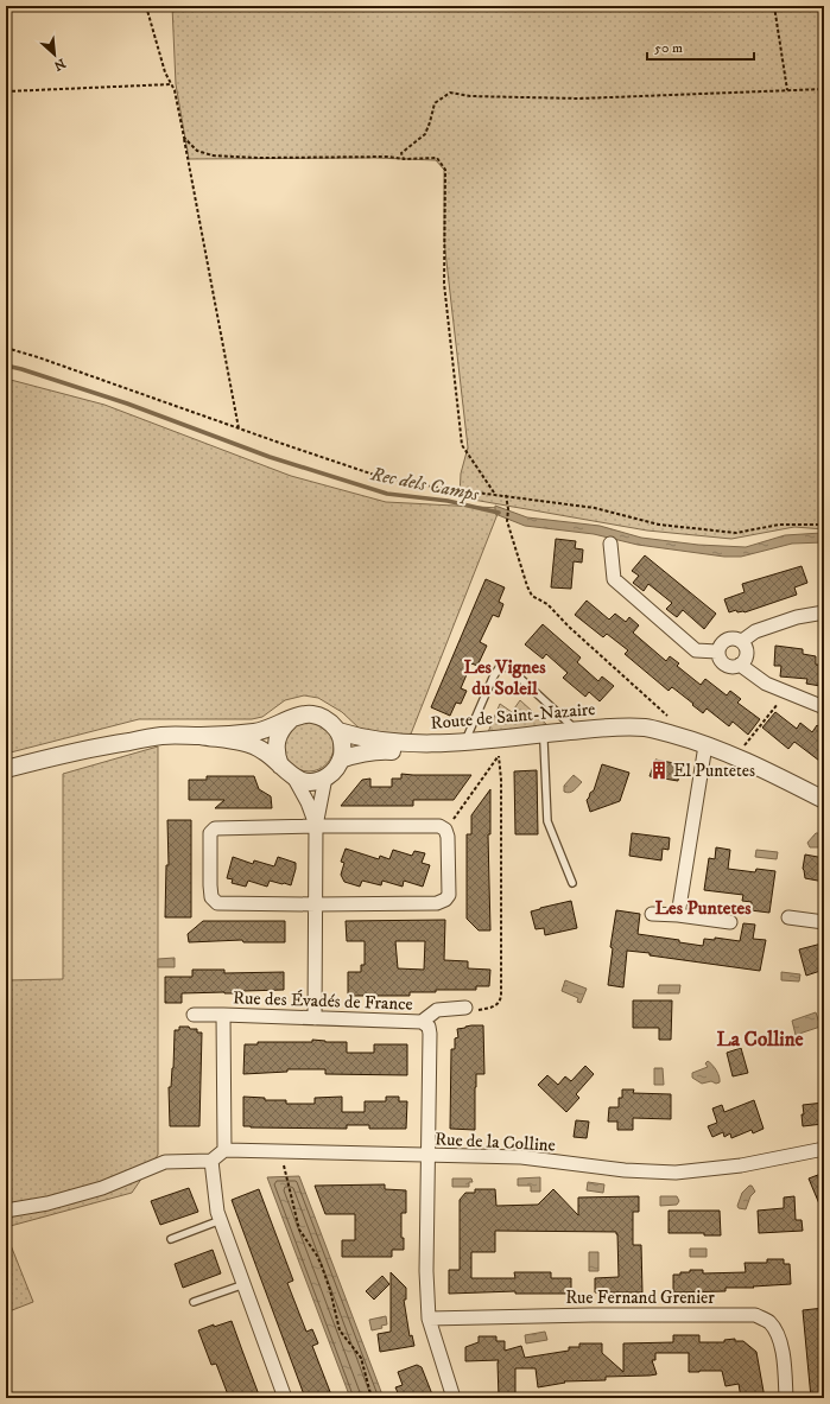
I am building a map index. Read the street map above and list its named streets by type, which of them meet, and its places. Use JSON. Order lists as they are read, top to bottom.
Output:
{
  "streets": {
    "street": [
      "Route de Saint-Nazaire",
      "Rue des Évadés de France",
      "Rue de la Colline",
      "Rue Fernand Grenier"
    ]
  },
  "crossings": [
    ["Rue des Évadés de France", "Rue de la Colline"]
  ],
  "districts": ["Les Vignes du Soleil", "Les Puntetes", "La Colline"],
  "water": ["Rec dels Camps"],
  "places": {
    "building": ["El Puntetes"]
  },
  "scale_bar": "50 m",
  "north": "bottom right"
}
